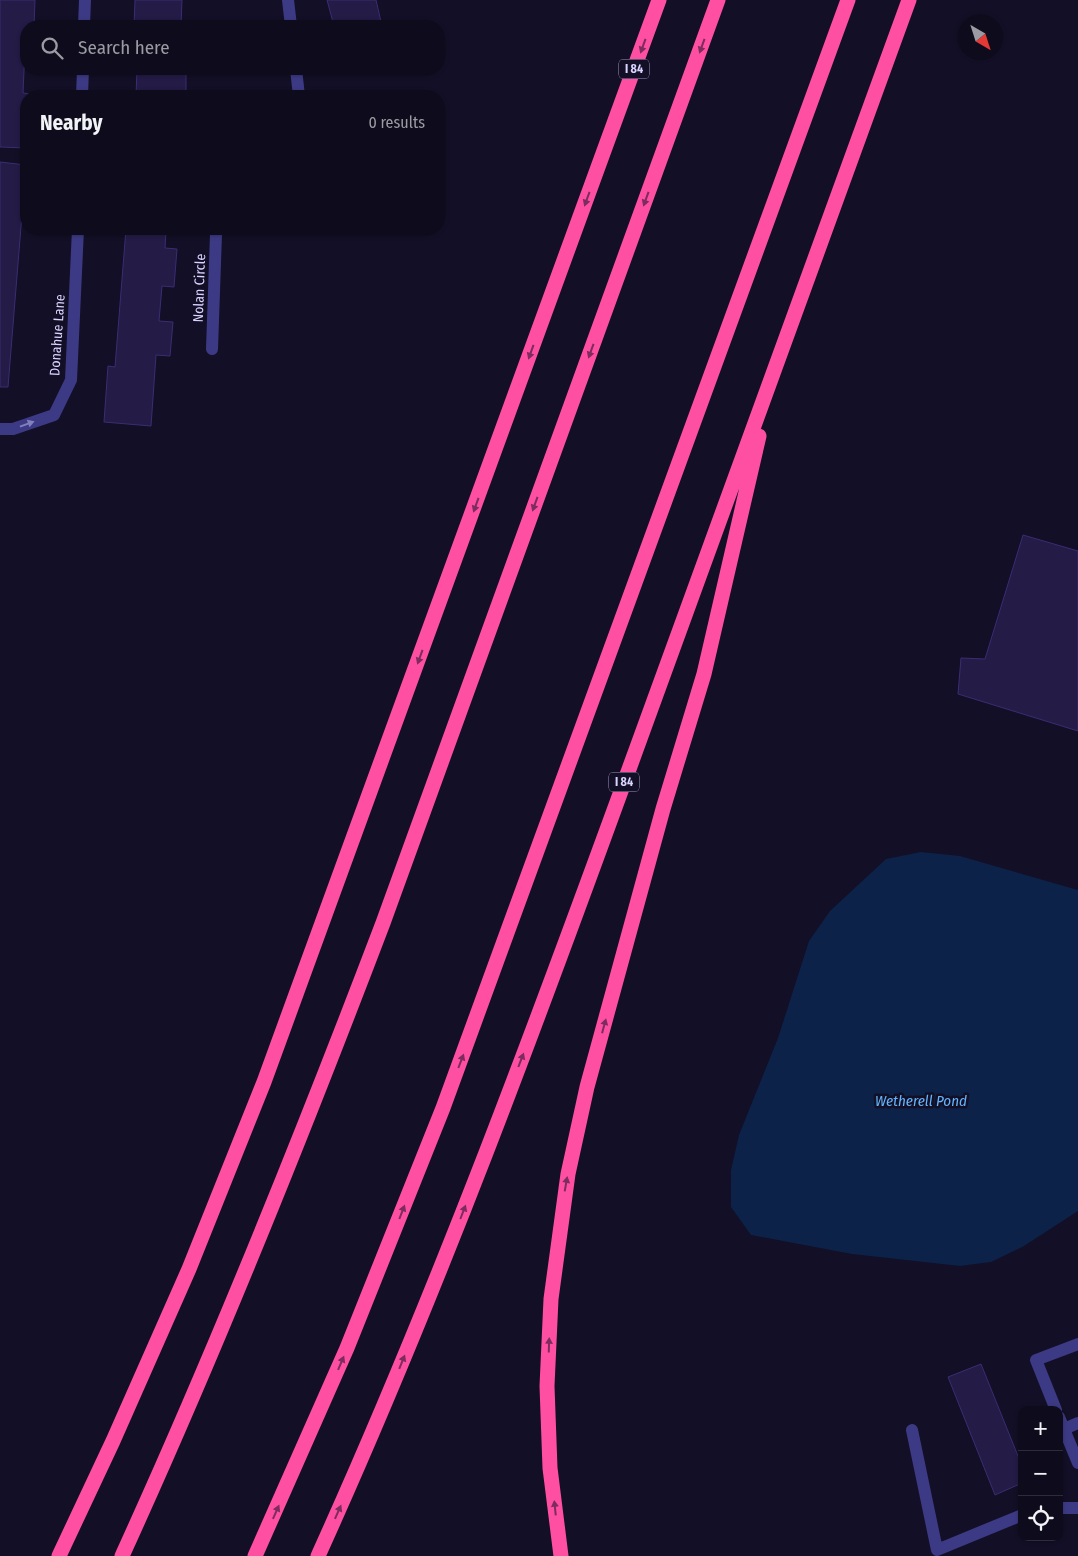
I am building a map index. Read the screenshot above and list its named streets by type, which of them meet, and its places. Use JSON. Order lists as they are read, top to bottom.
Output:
{
  "streets": {
    "highway": ["I 84"],
    "street": ["Nolan Circle", "Donahue Lane"]
  },
  "one_way": ["Donahue Lane"],
  "water": ["Wetherell Pond"],
  "north": "bottom right",
  "page": {
    "search": "Search here",
    "heading": ["Nearby", "0 results"],
    "map_buttons": ["+", "−"]
  }
}
